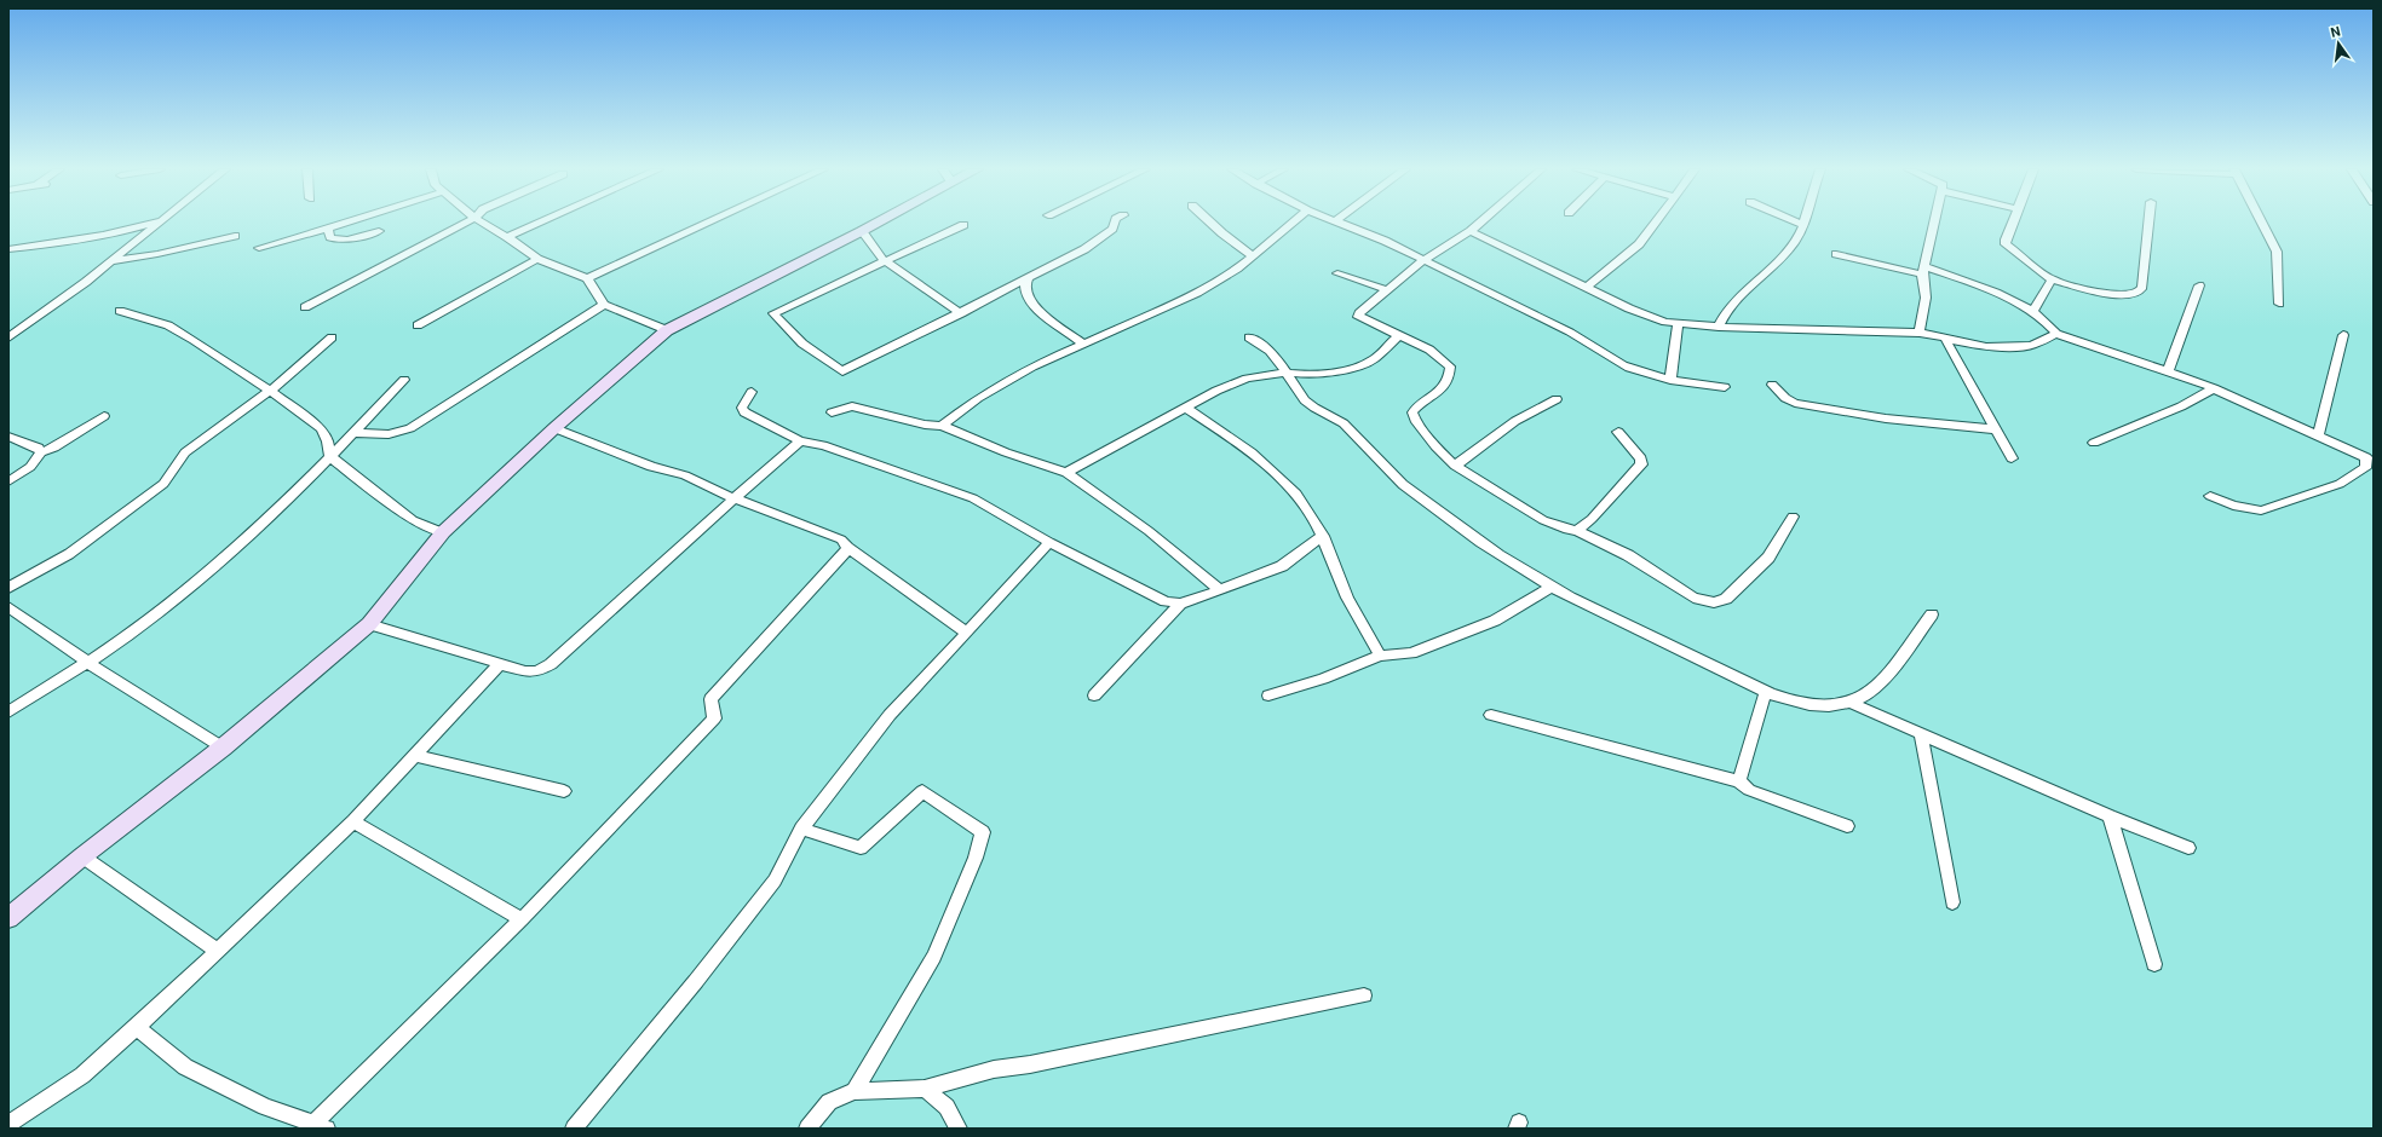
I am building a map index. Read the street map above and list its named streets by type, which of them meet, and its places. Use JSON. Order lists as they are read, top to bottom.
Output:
{
  "north": "top"
}
